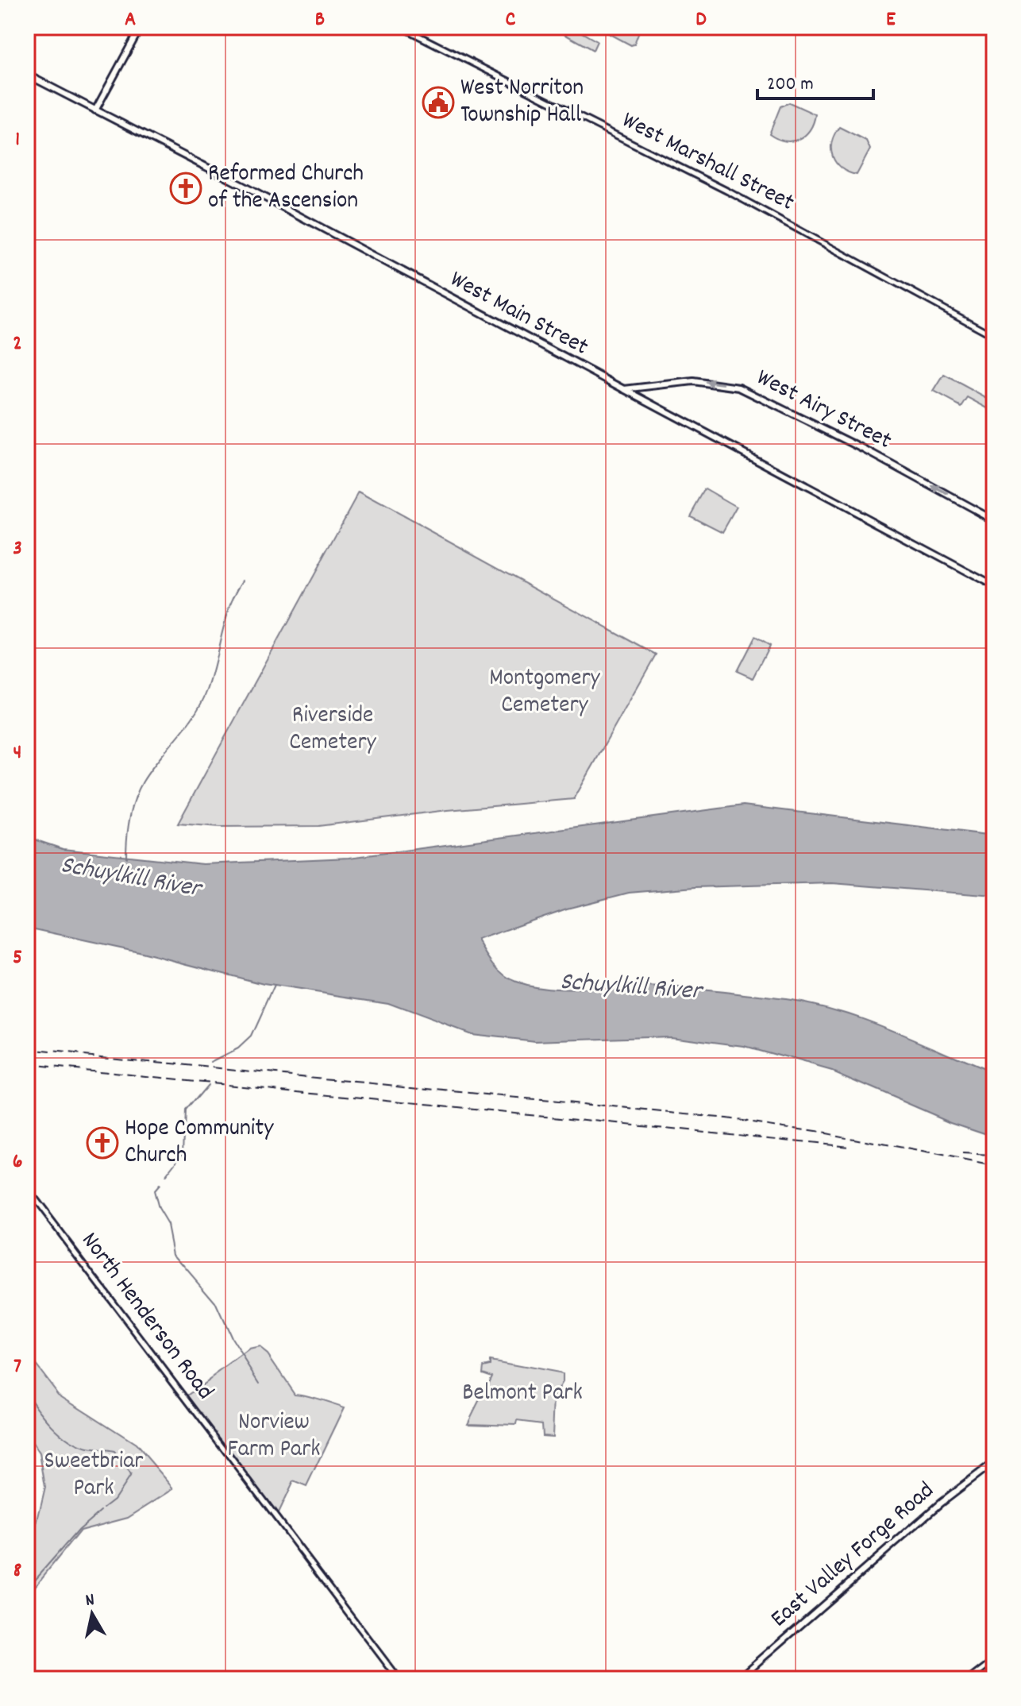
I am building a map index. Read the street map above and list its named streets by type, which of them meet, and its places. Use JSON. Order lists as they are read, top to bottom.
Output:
{
  "streets": {
    "main road": ["West Main Street", "West Airy Street", "East Valley Forge Road"],
    "street": ["West Marshall Street", "North Henderson Road"]
  },
  "crossings": [
    ["West Main Street", "West Airy Street"]
  ],
  "one_way": ["West Airy Street"],
  "water": ["Schuylkill River"],
  "parks": [
    "Montgomery Cemetery",
    "Riverside Cemetery",
    "Belmont Park",
    "Norview Farm Park",
    "Sweetbriar Park"
  ],
  "places": {
    "public building": ["West Norriton Township Hall"],
    "church": ["Reformed Church of the Ascension", "Hope Community Church"]
  },
  "scale_bar": "200 m",
  "north": "top",
  "grid": {
    "columns": [
      "A",
      "B",
      "C",
      "D",
      "E"
    ],
    "rows": [
      "1",
      "2",
      "3",
      "4",
      "5",
      "6",
      "7",
      "8"
    ]
  }
}
